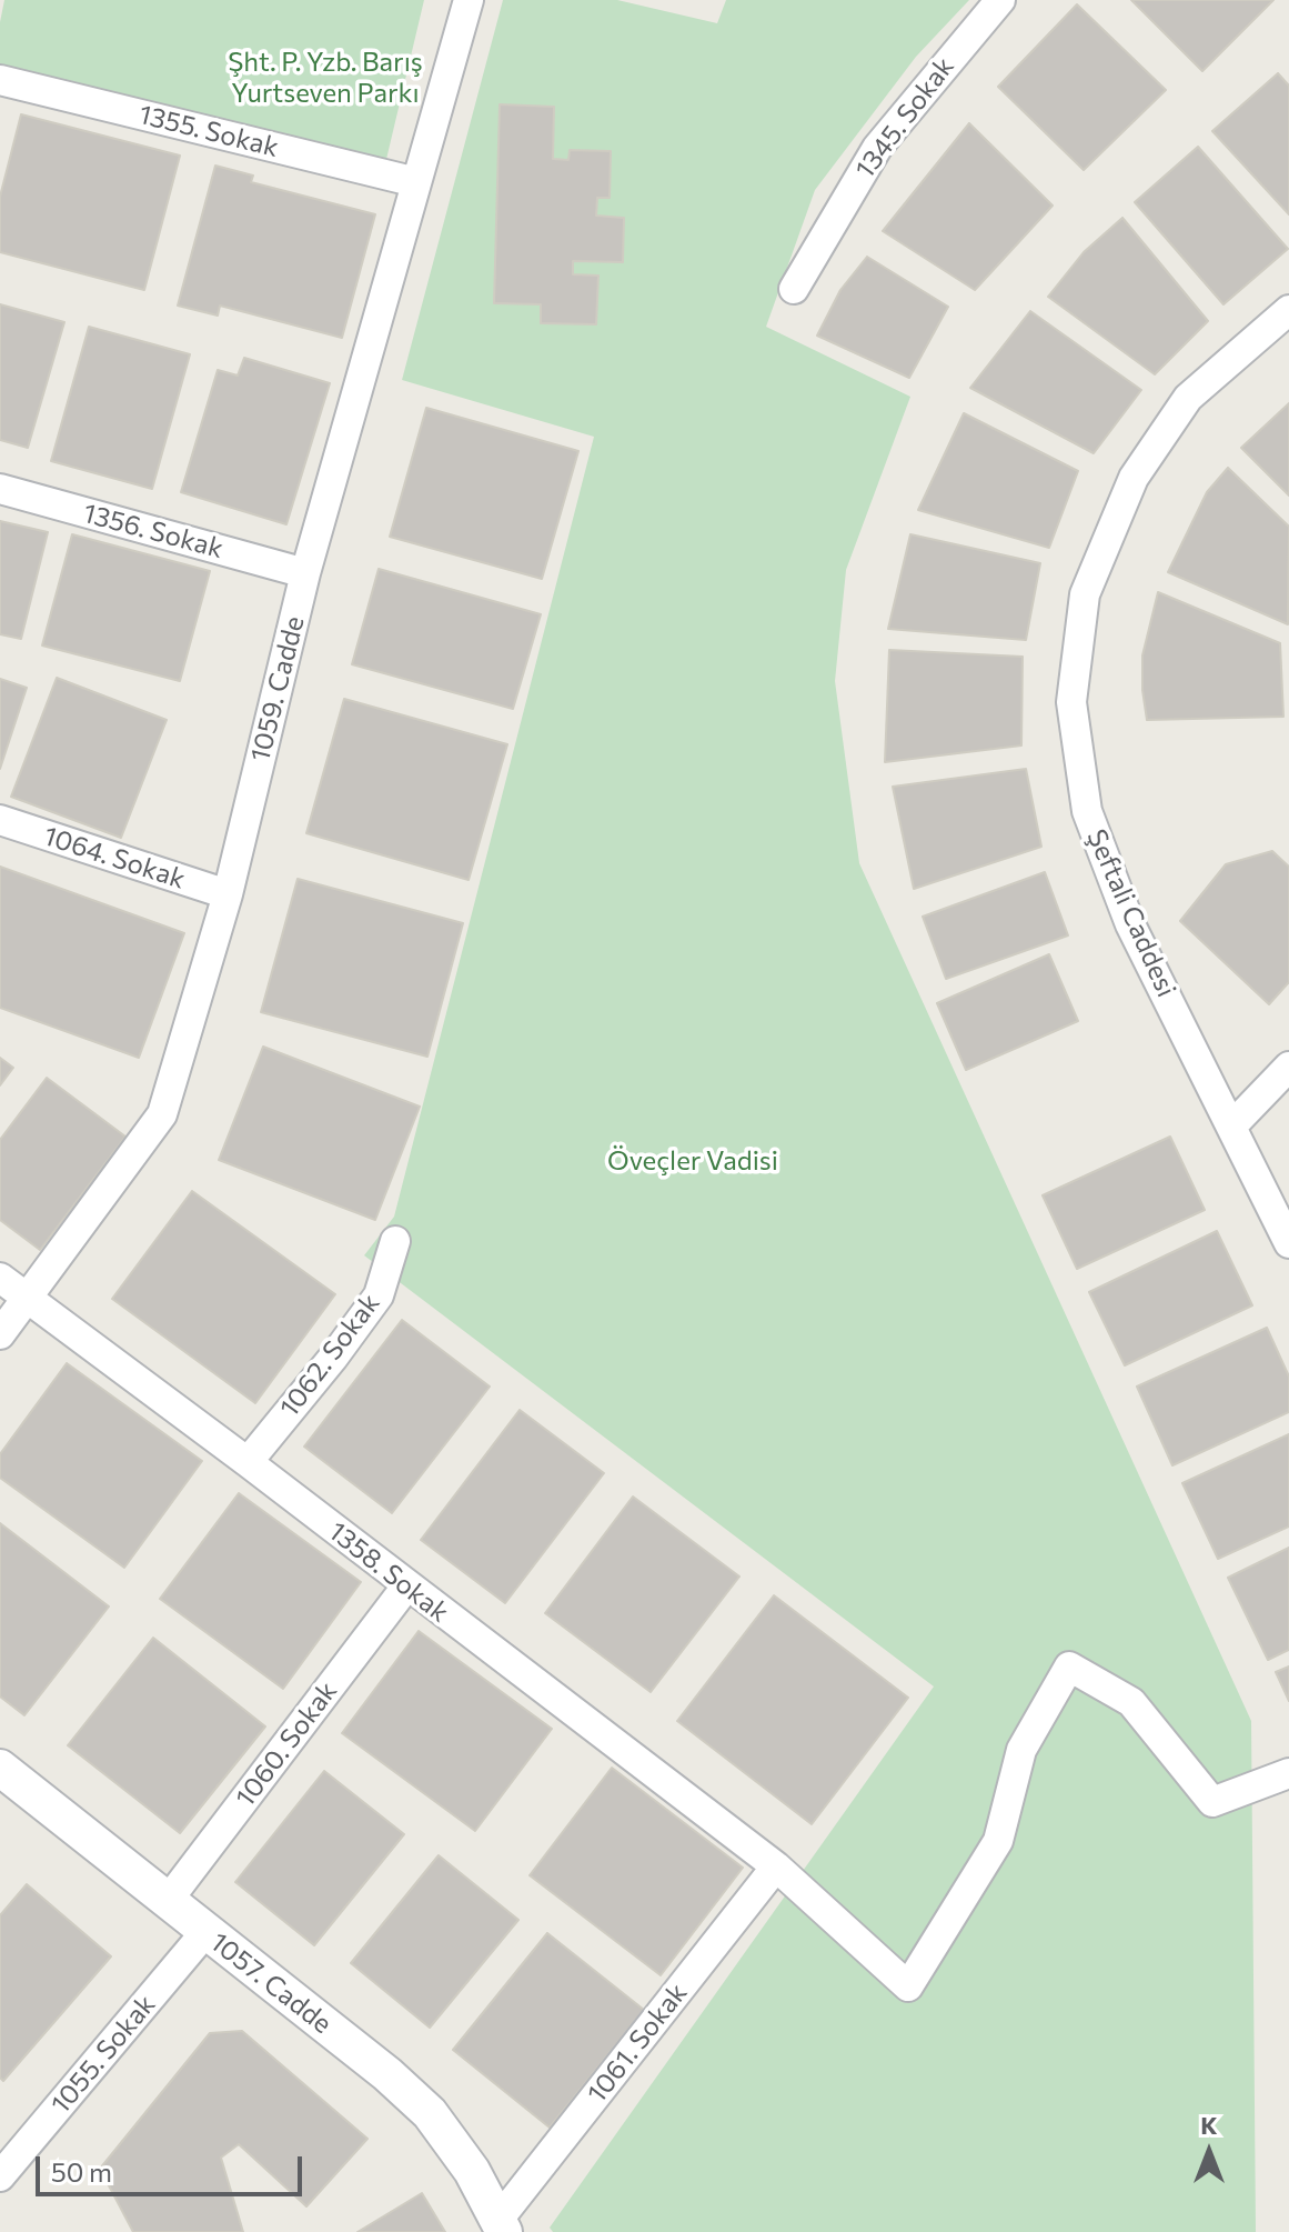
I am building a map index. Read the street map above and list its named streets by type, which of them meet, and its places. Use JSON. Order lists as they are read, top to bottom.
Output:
{
  "streets": {
    "street": [
      "1345. Sokak",
      "1355. Sokak",
      "1356. Sokak",
      "1059. Cadde",
      "1064. Sokak",
      "Şeftali Caddesi",
      "1062. Sokak",
      "1358. Sokak",
      "1060. Sokak",
      "1057. Cadde",
      "1061. Sokak",
      "1055. Sokak"
    ]
  },
  "crossings": [
    ["1355. Sokak", "1059. Cadde"],
    ["1356. Sokak", "1059. Cadde"],
    ["1059. Cadde", "1064. Sokak"],
    ["1059. Cadde", "1358. Sokak"],
    ["1062. Sokak", "1358. Sokak"],
    ["1358. Sokak", "1060. Sokak"],
    ["1358. Sokak", "1061. Sokak"],
    ["1060. Sokak", "1057. Cadde"],
    ["1057. Cadde", "1061. Sokak"],
    ["1057. Cadde", "1055. Sokak"]
  ],
  "parks": ["Şht. P. Yzb. Barış Yurtseven Parkı", "Öveçler Vadisi"],
  "scale_bar": "50 m",
  "north": "top"
}
